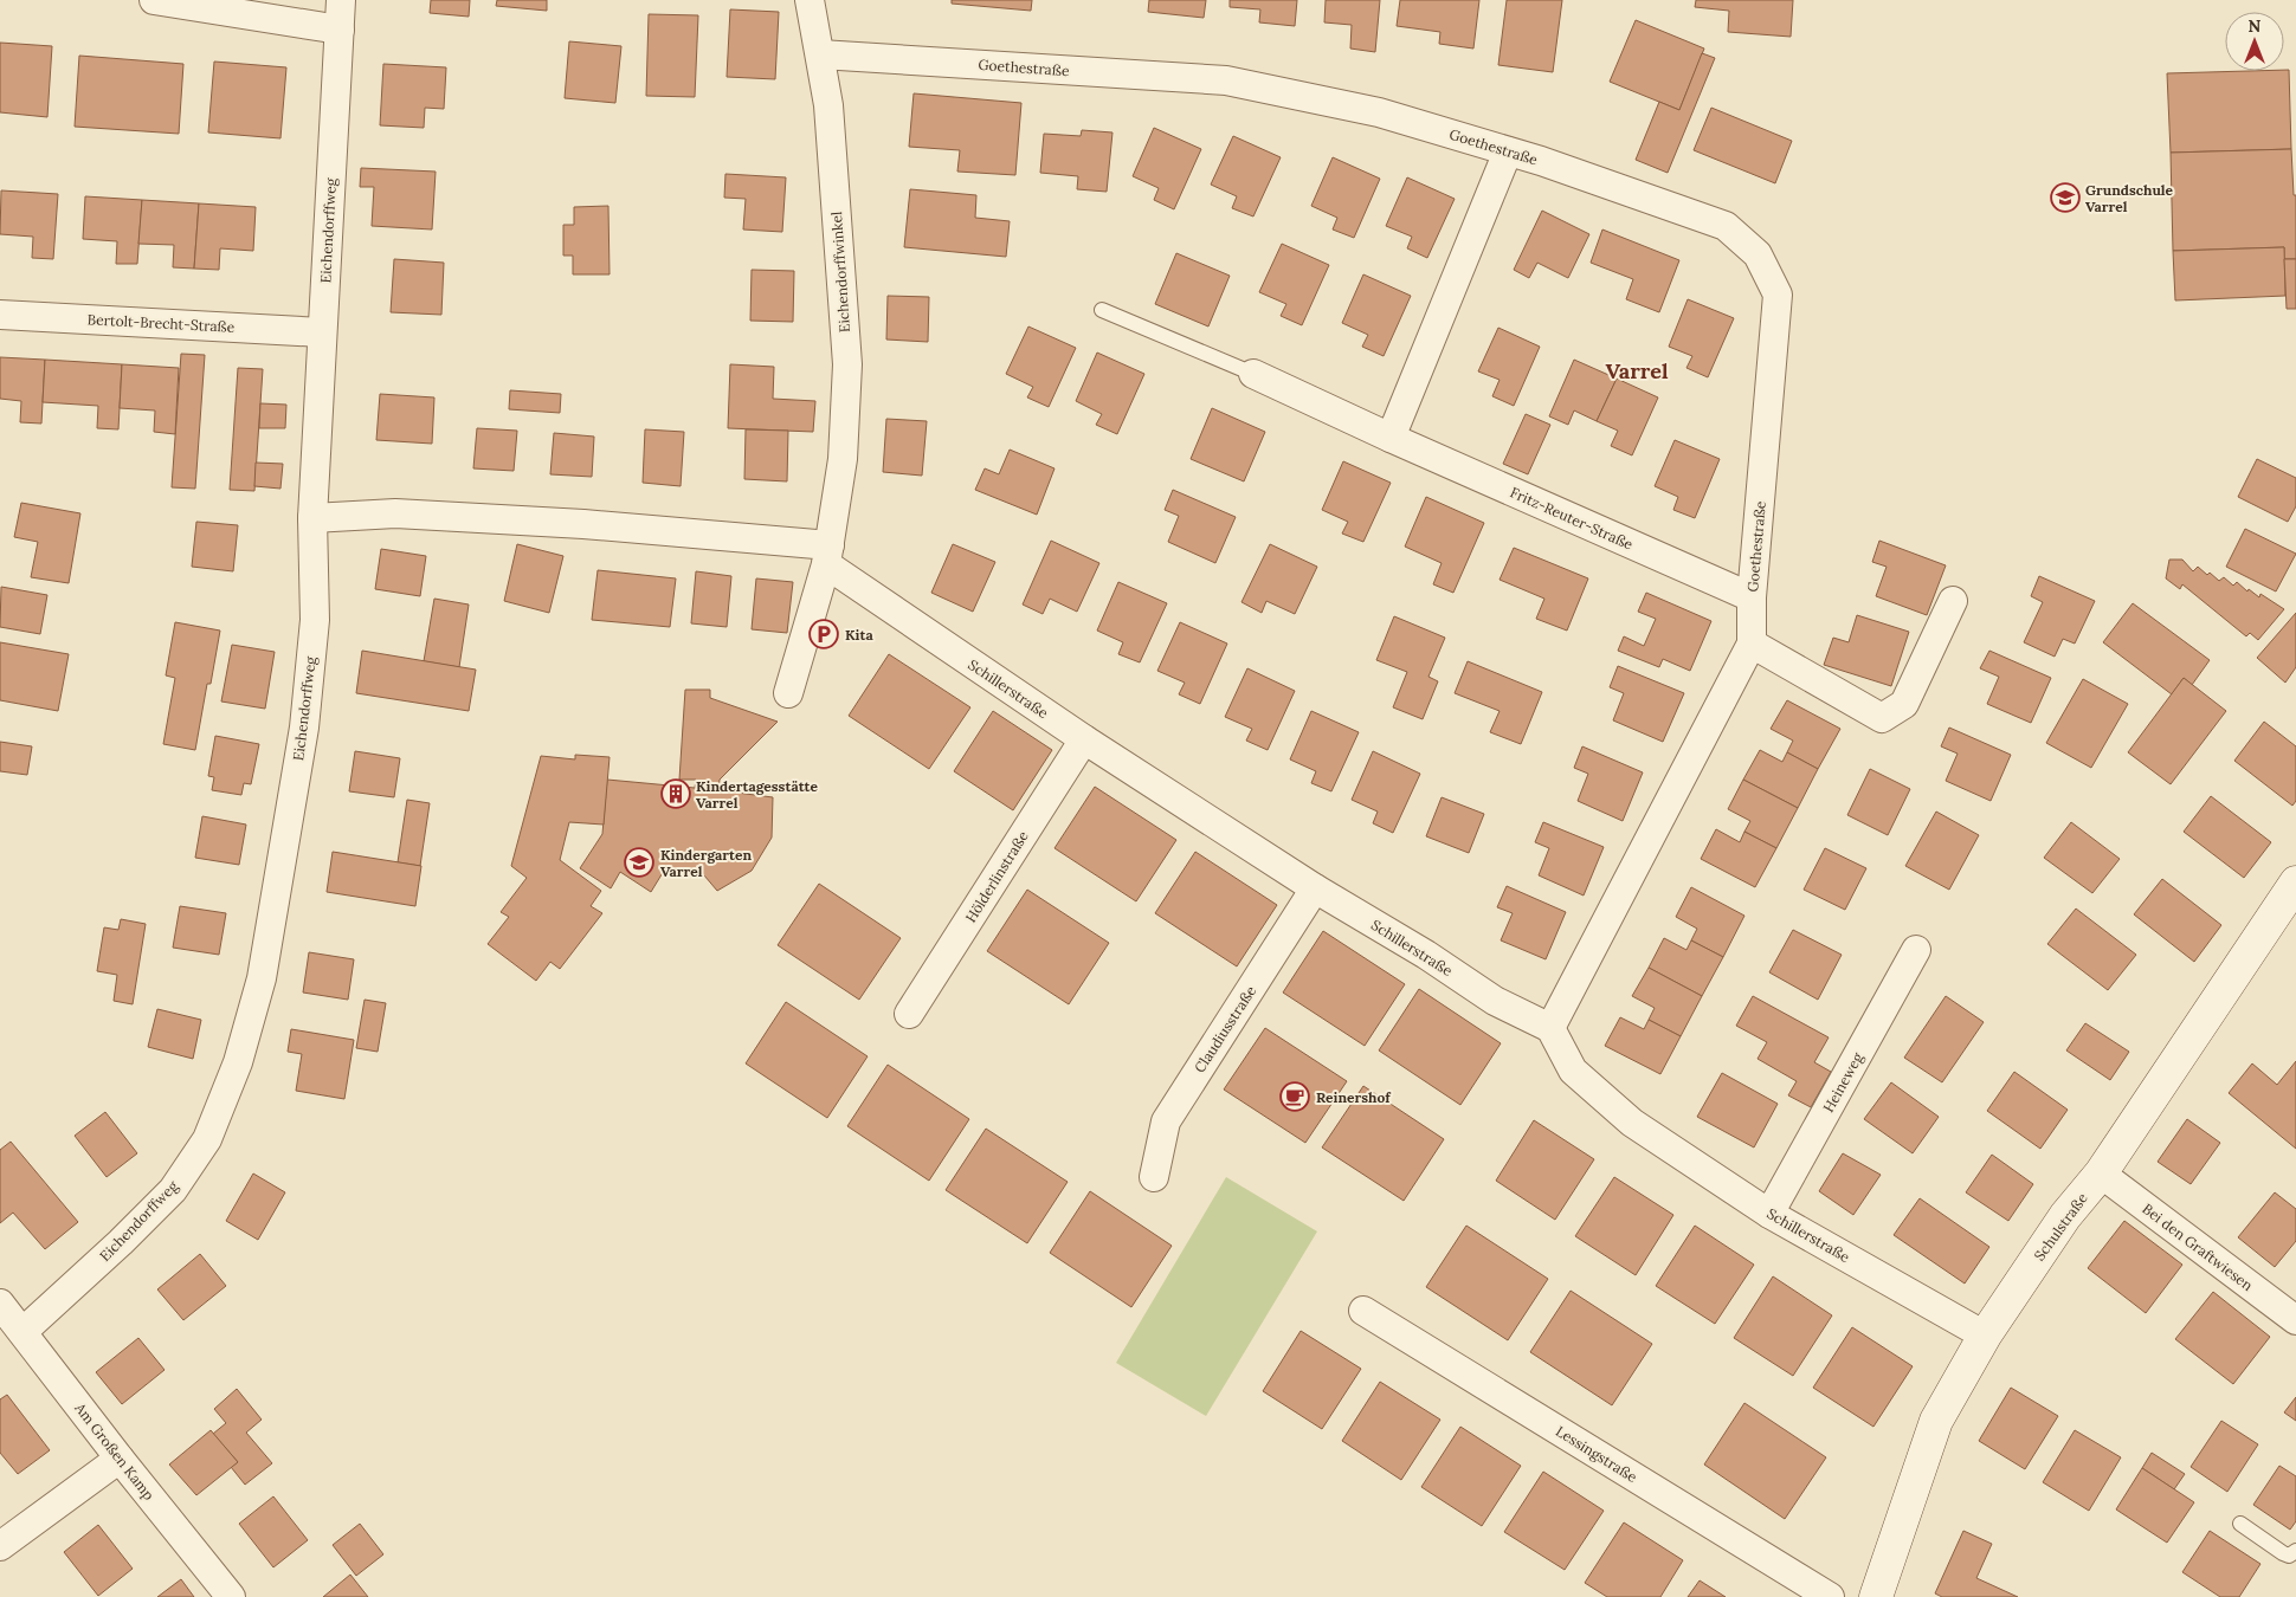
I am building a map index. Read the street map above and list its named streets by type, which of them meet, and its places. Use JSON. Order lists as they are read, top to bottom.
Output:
{
  "streets": {
    "street": [
      "Goethestraße",
      "Eichendorffweg",
      "Eichendorffwinkel",
      "Bertolt-Brecht-Straße",
      "Fritz-Reuter-Straße",
      "Schillerstraße",
      "Hölderlinstraße",
      "Claudiusstraße",
      "Heineweg",
      "Schulstraße",
      "Bei den Graftwiesen",
      "Am Großen Kamp",
      "Lessingstraße"
    ]
  },
  "crossings": [
    ["Goethestraße", "Eichendorffwinkel"],
    ["Goethestraße", "Fritz-Reuter-Straße"],
    ["Goethestraße", "Schillerstraße"],
    ["Eichendorffweg", "Bertolt-Brecht-Straße"],
    ["Eichendorffweg", "Am Großen Kamp"],
    ["Eichendorffwinkel", "Schillerstraße"],
    ["Schillerstraße", "Hölderlinstraße"],
    ["Schillerstraße", "Claudiusstraße"],
    ["Schillerstraße", "Heineweg"],
    ["Schillerstraße", "Schulstraße"],
    ["Schulstraße", "Bei den Graftwiesen"]
  ],
  "districts": ["Varrel"],
  "places": {
    "school or university": ["Grundschule Varrel", "Kindergarten Varrel"],
    "parking": ["Kita"],
    "building": ["Kindertagesstätte Varrel"],
    "cafe": ["Reinershof"]
  },
  "north": "top"
}
